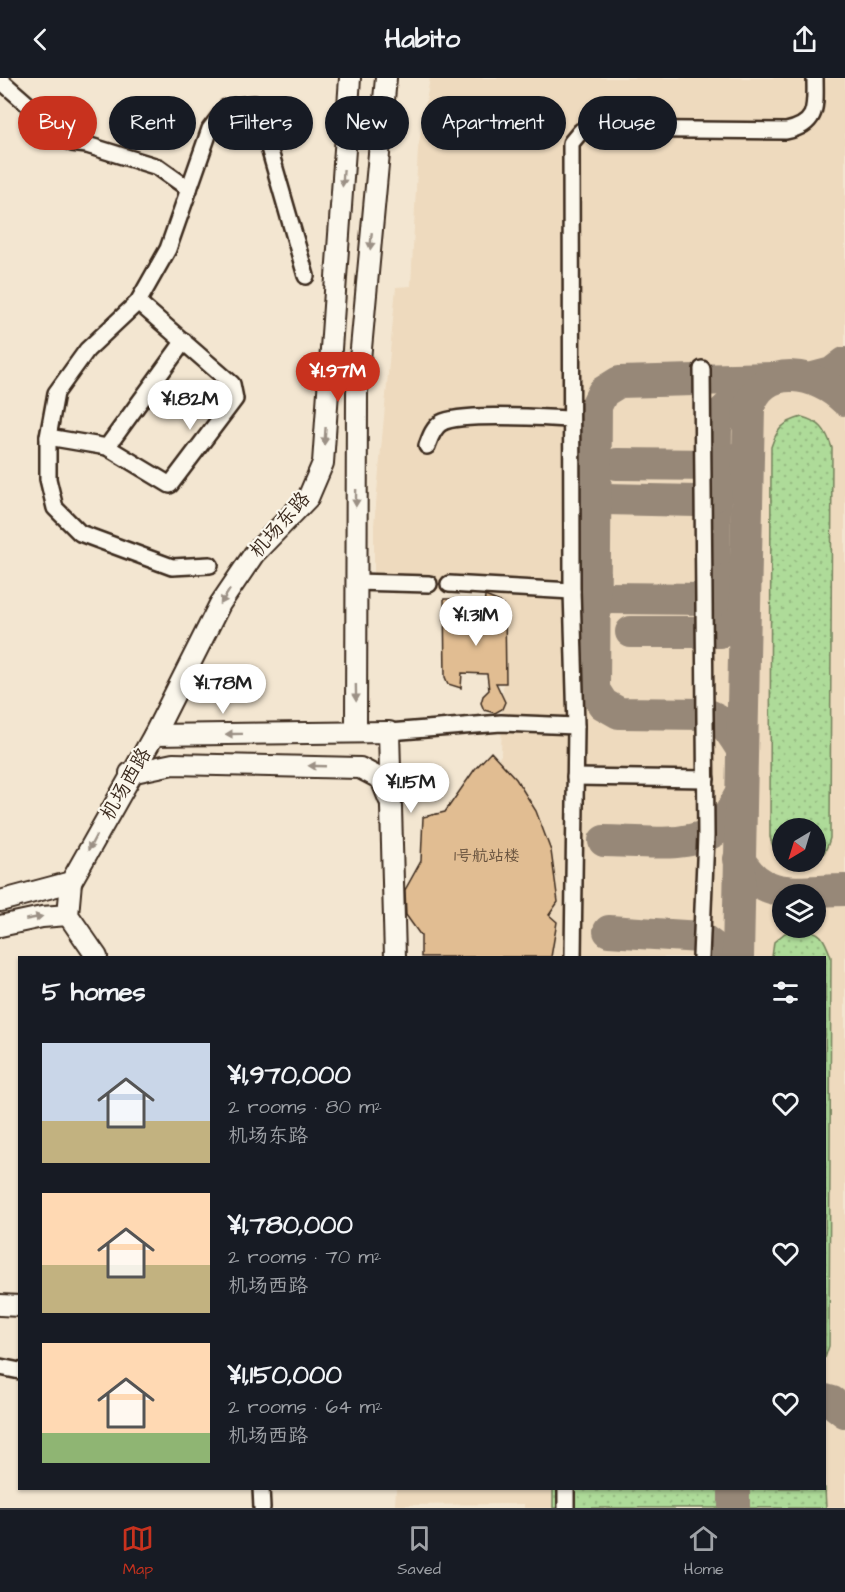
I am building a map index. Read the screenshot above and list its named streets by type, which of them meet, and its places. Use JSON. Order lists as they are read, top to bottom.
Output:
{
  "streets": {
    "main road": ["机场东路", "机场西路"]
  },
  "crossings": [
    ["机场东路", "机场西路"]
  ],
  "one_way": ["机场西路"],
  "house_numbers": ["1号航站楼"],
  "north": "bottom left",
  "page": {
    "header": "Habito",
    "chip": [
      "Buy",
      "Rent",
      "Filters",
      "New",
      "Apartment",
      "House"
    ],
    "price": [
      "¥1.97M",
      "¥1.82M",
      "¥1.31M",
      "¥1.78M",
      "¥1.15M"
    ],
    "heading": "5 homes",
    "list": [
      {
        "name": "¥1,970,000",
        "note": "2 rooms · 80 m² · 机场东路"
      },
      {
        "name": "¥1,780,000",
        "note": "2 rooms · 70 m² · 机场西路"
      },
      {
        "name": "¥1,150,000",
        "note": "2 rooms · 64 m² · 机场西路"
      }
    ],
    "tabs": ["Map", "Saved", "Home"]
  }
}
